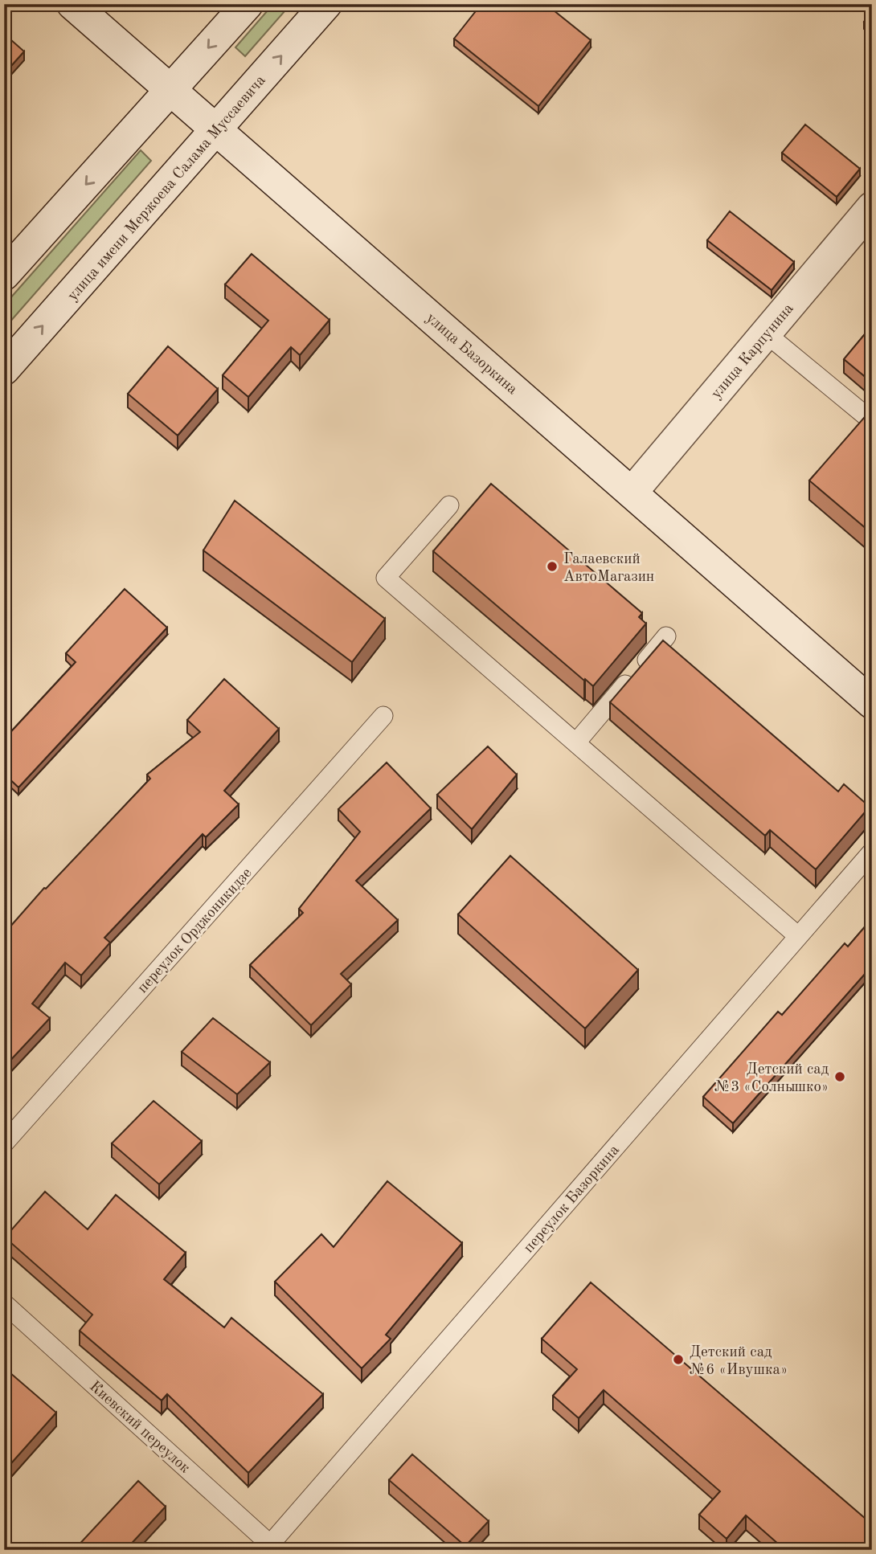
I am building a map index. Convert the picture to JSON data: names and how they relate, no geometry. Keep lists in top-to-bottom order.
{
  "streets": {
    "street": ["улица имени Мержоева Салама Муссаевича", "улица Карпунина", "улица Базоркина"],
    "lane": ["переулок Орджоникидзе", "переулок Базоркина", "Киевский переулок"]
  },
  "crossings": [
    ["улица имени Мержоева Салама Муссаевича", "улица Базоркина"],
    ["улица Карпунина", "улица Базоркина"],
    ["переулок Базоркина", "Киевский переулок"]
  ],
  "places": ["Галаевский АвтоМагазин", "Детский сад №3 «Солнышко»", "Детский сад №6 «Ивушка»"]
}
